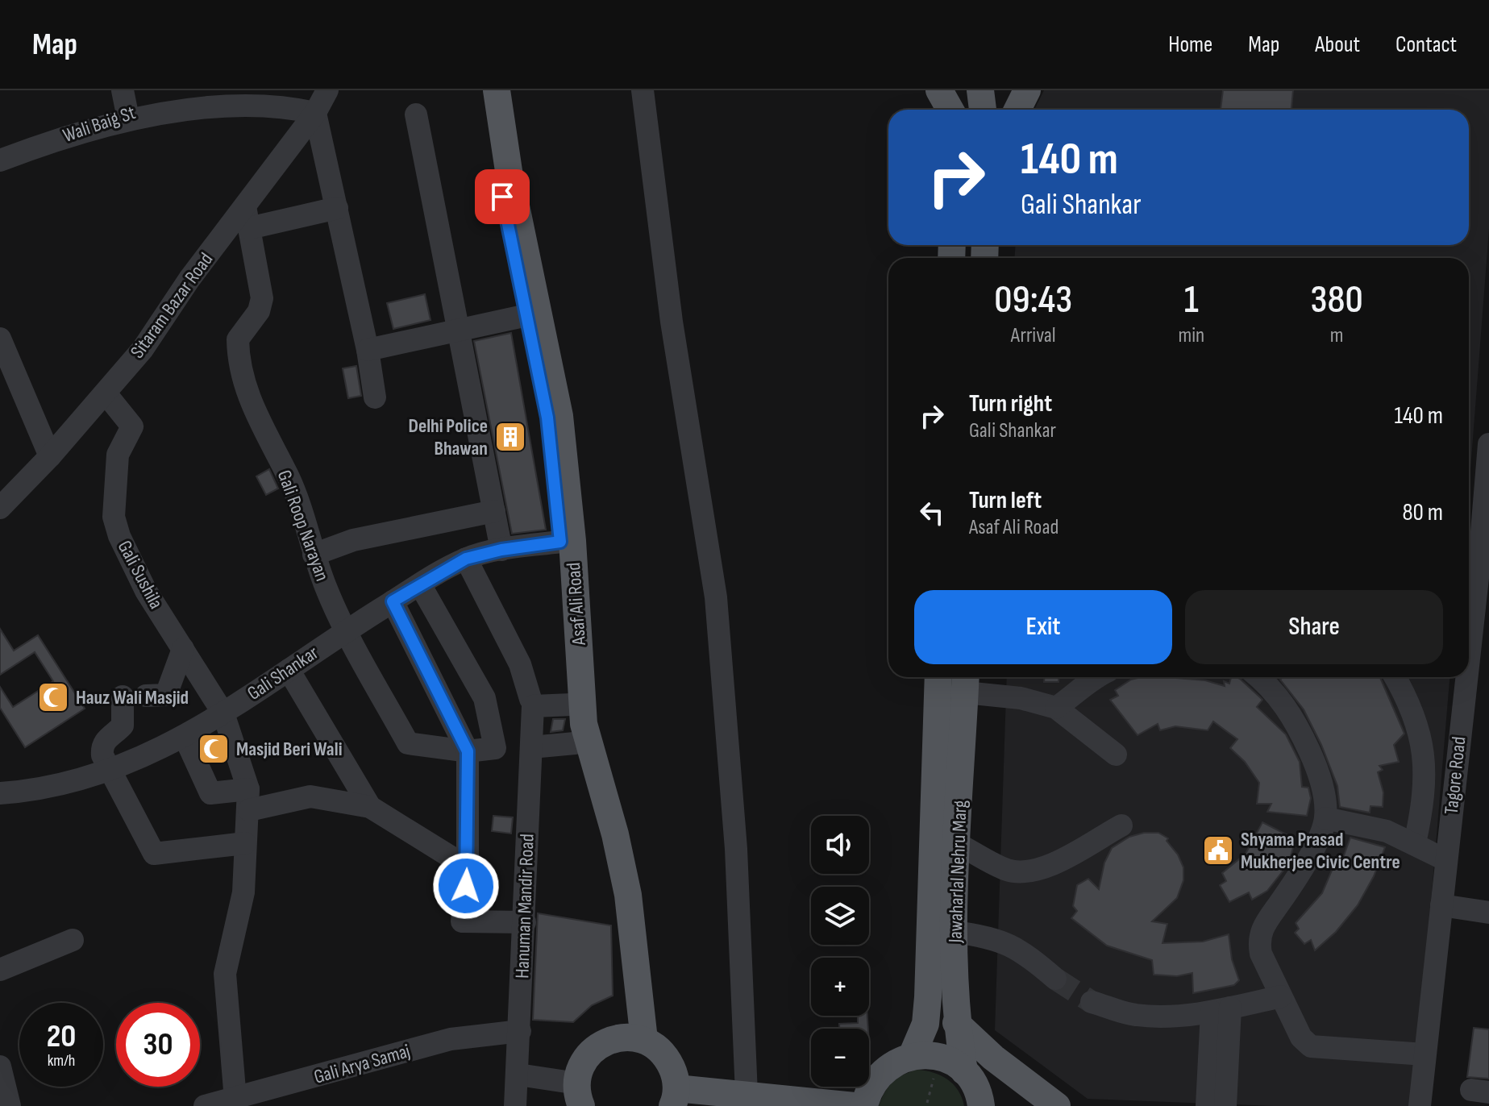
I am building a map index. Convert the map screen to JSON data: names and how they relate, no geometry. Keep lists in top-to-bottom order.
{
  "streets": {
    "main road": ["Asaf Ali Road", "Jawaharlal Nehru Marg"],
    "street": [
      "Wali Baig St",
      "Sitaram Bazar Road",
      "Gali Roop Narayan",
      "Gali Sushila",
      "Gali Shankar",
      "Tagore Road",
      "Hanuman Mandir Road",
      "Gali Arya Samaj"
    ]
  },
  "crossings": [
    ["Wali Baig St", "Sitaram Bazar Road"],
    ["Sitaram Bazar Road", "Gali Roop Narayan"],
    ["Sitaram Bazar Road", "Gali Sushila"],
    ["Gali Roop Narayan", "Gali Shankar"],
    ["Gali Sushila", "Gali Shankar"],
    ["Asaf Ali Road", "Gali Shankar"],
    ["Gali Shankar", "Hanuman Mandir Road"],
    ["Hanuman Mandir Road", "Gali Arya Samaj"]
  ],
  "places": {
    "building": ["Delhi Police Bhawan"],
    "mosque": ["Hauz Wali Masjid", "Masjid Beri Wali"],
    "public building": ["Shyama Prasad Mukherjee Civic Centre"]
  },
  "page": {
    "header": "Map",
    "nav": [
      "Home",
      "Map",
      "About",
      "Contact"
    ],
    "turn": ["140 m", "Gali Shankar"],
    "eta": [
      "09:43",
      "Arrival",
      "1",
      "min",
      "380",
      "m"
    ],
    "list": [
      {
        "name": "Turn right",
        "note": "Gali Shankar",
        "value": "140 m"
      },
      {
        "name": "Turn left",
        "note": "Asaf Ali Road",
        "value": "80 m"
      }
    ],
    "buttons": ["Exit", "Share"],
    "map_buttons": ["+", "−"],
    "speed": "20 km/h",
    "limit": "30"
  }
}
